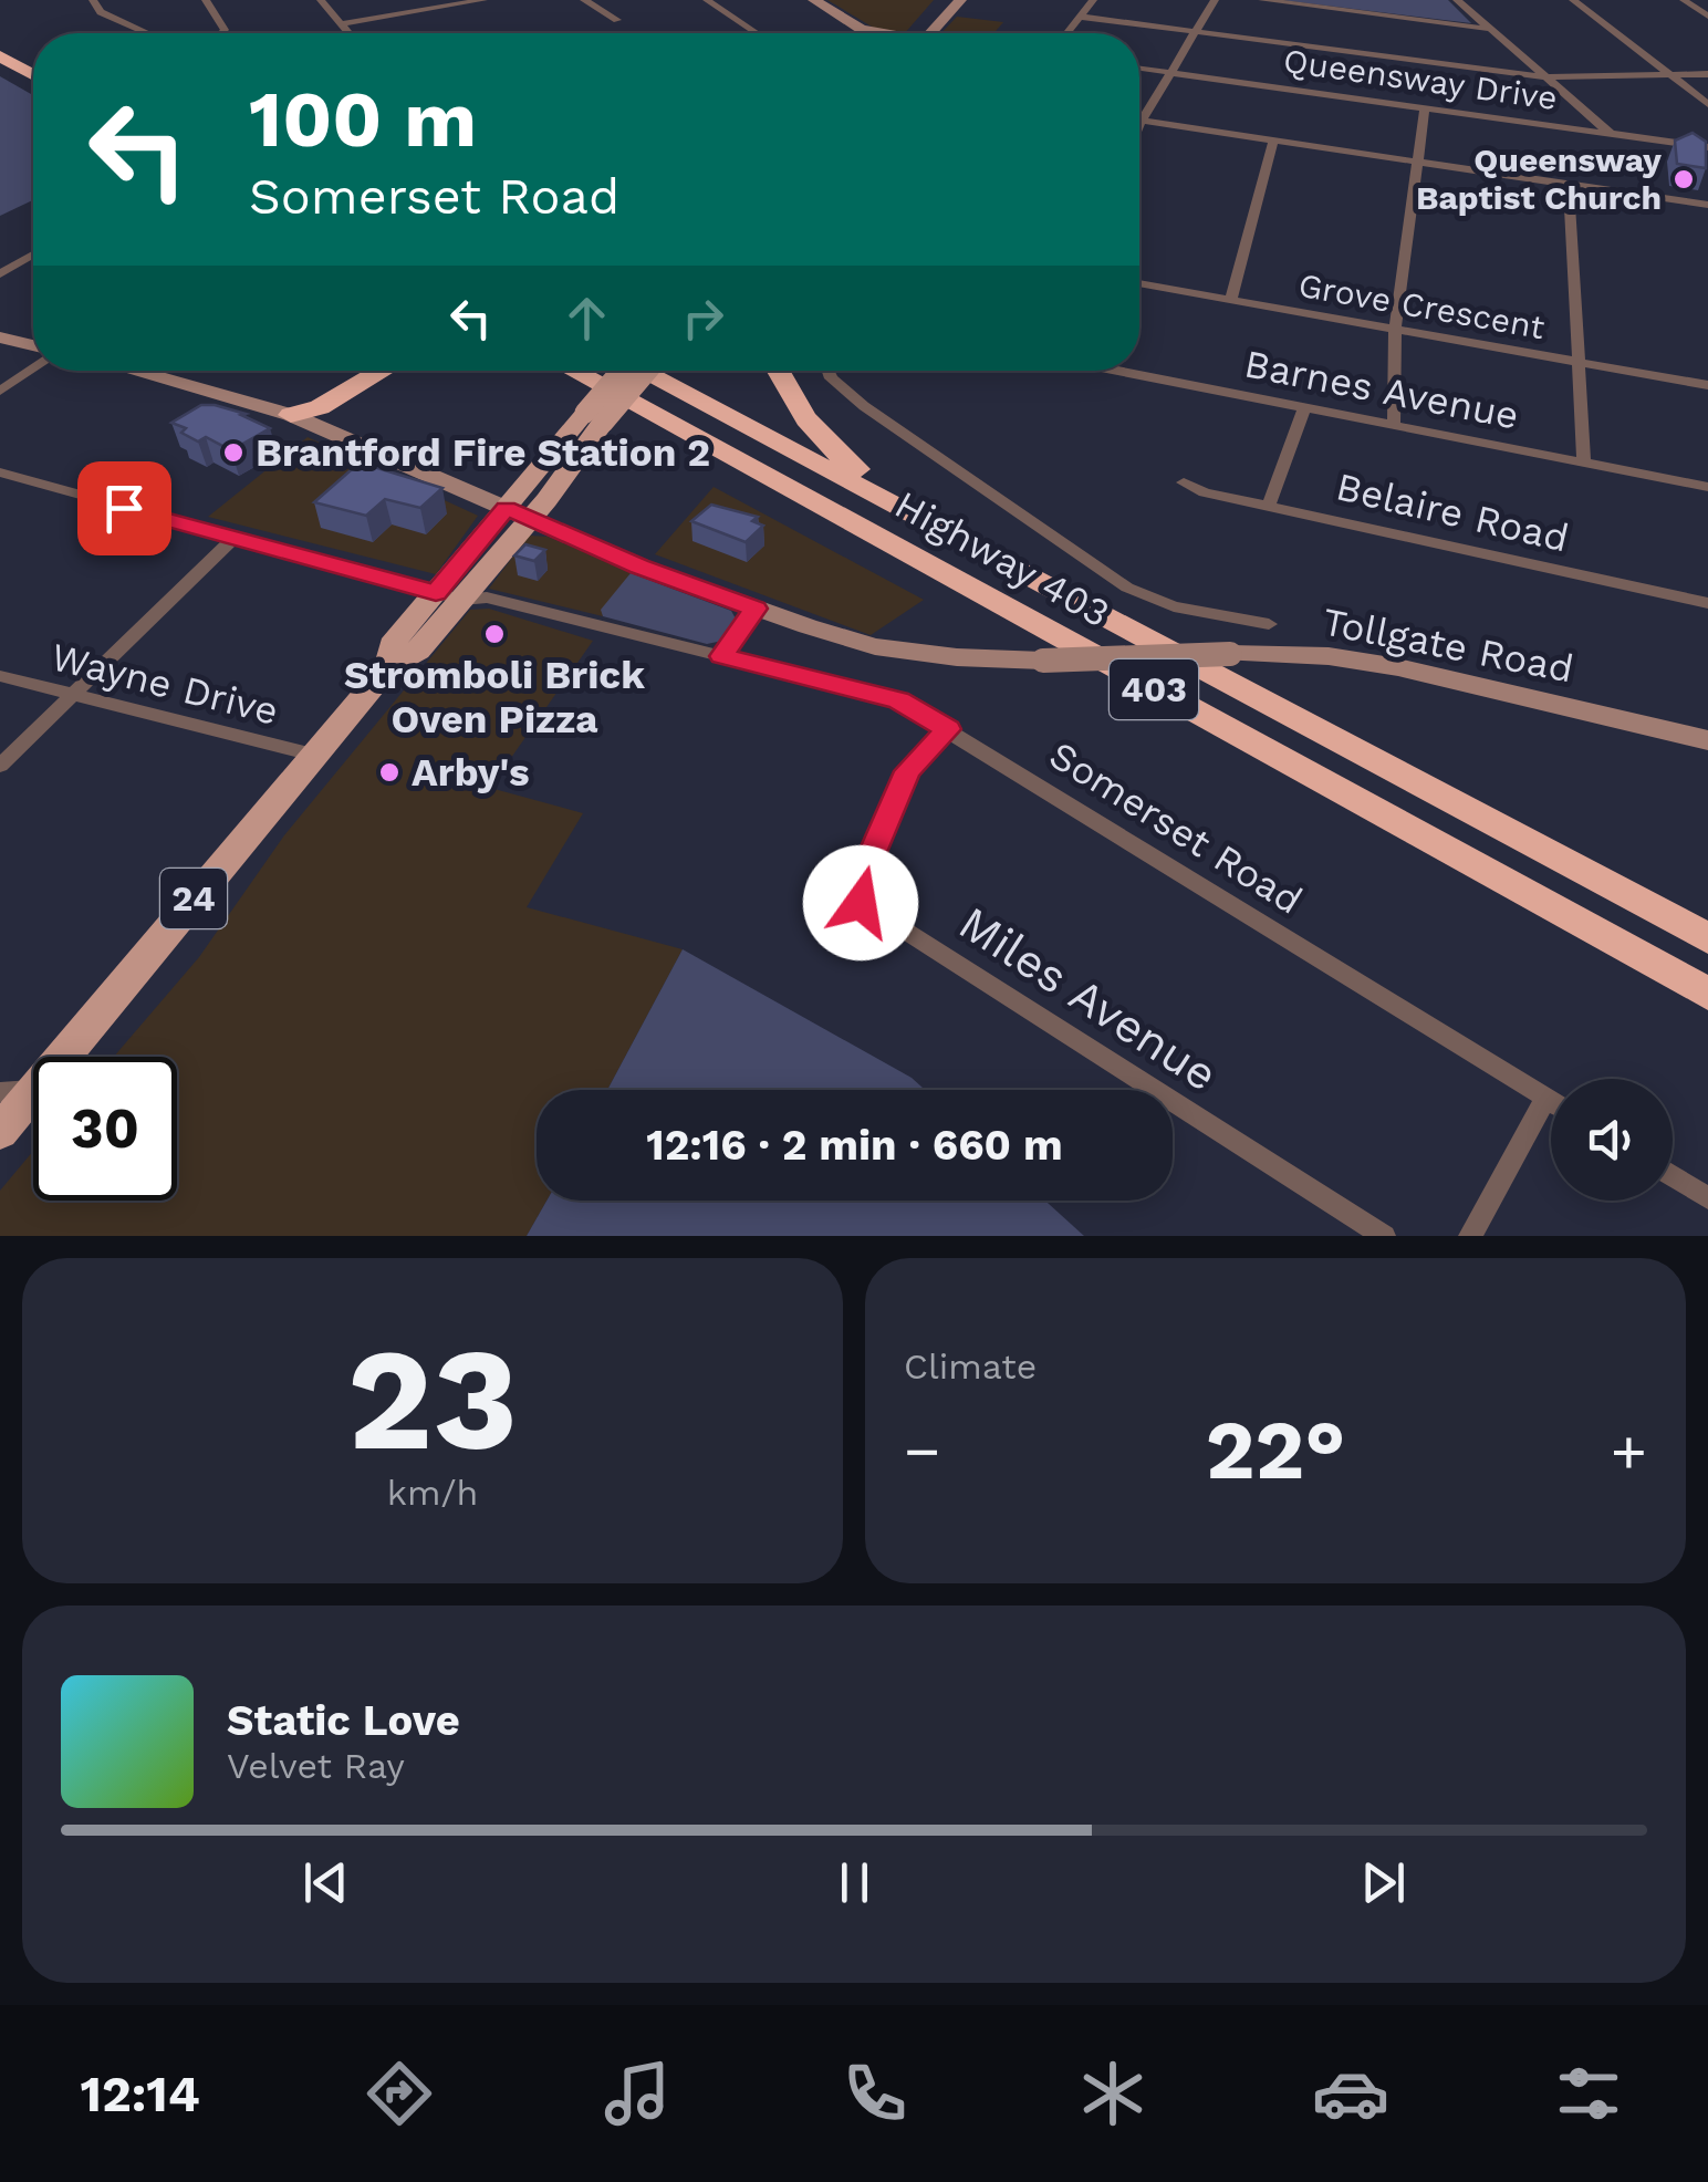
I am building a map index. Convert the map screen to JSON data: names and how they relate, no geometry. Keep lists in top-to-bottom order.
{
  "streets": {
    "highway": ["Highway 403", "403"],
    "main road": ["Tollgate Road", "24"],
    "street": [
      "Queensway Drive",
      "Grove Crescent",
      "Barnes Avenue",
      "Belaire Road",
      "Wayne Drive",
      "Somerset Road",
      "Miles Avenue"
    ]
  },
  "crossings": [
    ["Highway 403", "24"],
    ["Tollgate Road", "24"],
    ["Wayne Drive", "24"],
    ["Somerset Road", "24"],
    ["Somerset Road", "Miles Avenue"]
  ],
  "places": [
    "Queensway Baptist Church",
    "Brantford Fire Station 2",
    "Stromboli Brick Oven Pizza",
    "Arby's"
  ],
  "page": {
    "turn": ["100 m", "Somerset Road"],
    "limit": "30",
    "trip": "12:16 · 2 min · 660 m",
    "tile": [
      ["23", "km/h"],
      "Climate"
    ],
    "heat": ["−", "22°", "+"],
    "song": ["Static Love", "Velvet Ray"],
    "tabs": "12:14"
  }
}
